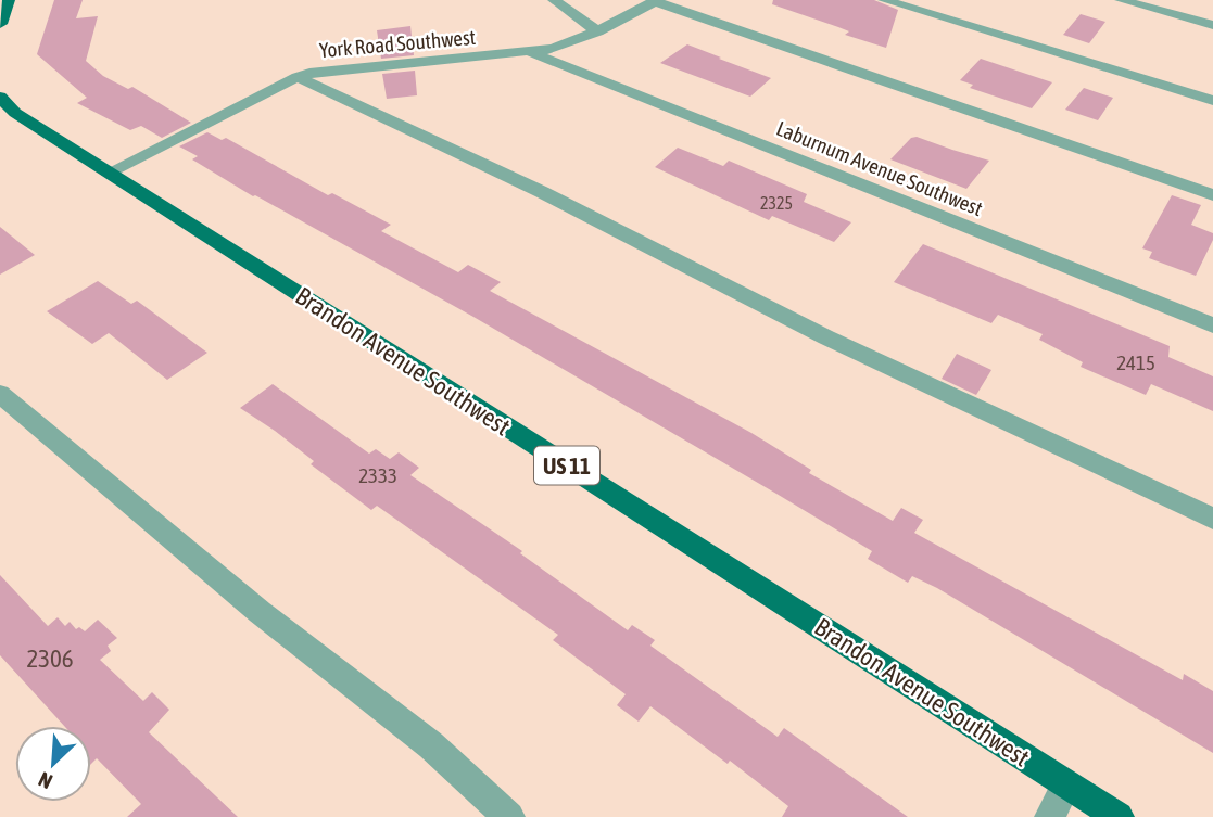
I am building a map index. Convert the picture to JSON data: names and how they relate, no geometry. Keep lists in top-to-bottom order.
{
  "streets": {
    "main road": ["Brandon Avenue Southwest", "US 11"],
    "street": ["York Road Southwest", "Laburnum Avenue Southwest"]
  },
  "crossings": [
    ["York Road Southwest", "Laburnum Avenue Southwest"],
    ["York Road Southwest", "Brandon Avenue Southwest"]
  ],
  "house_numbers": [
    "2325",
    "2415",
    "2333",
    "2306"
  ],
  "north": "bottom left"
}
